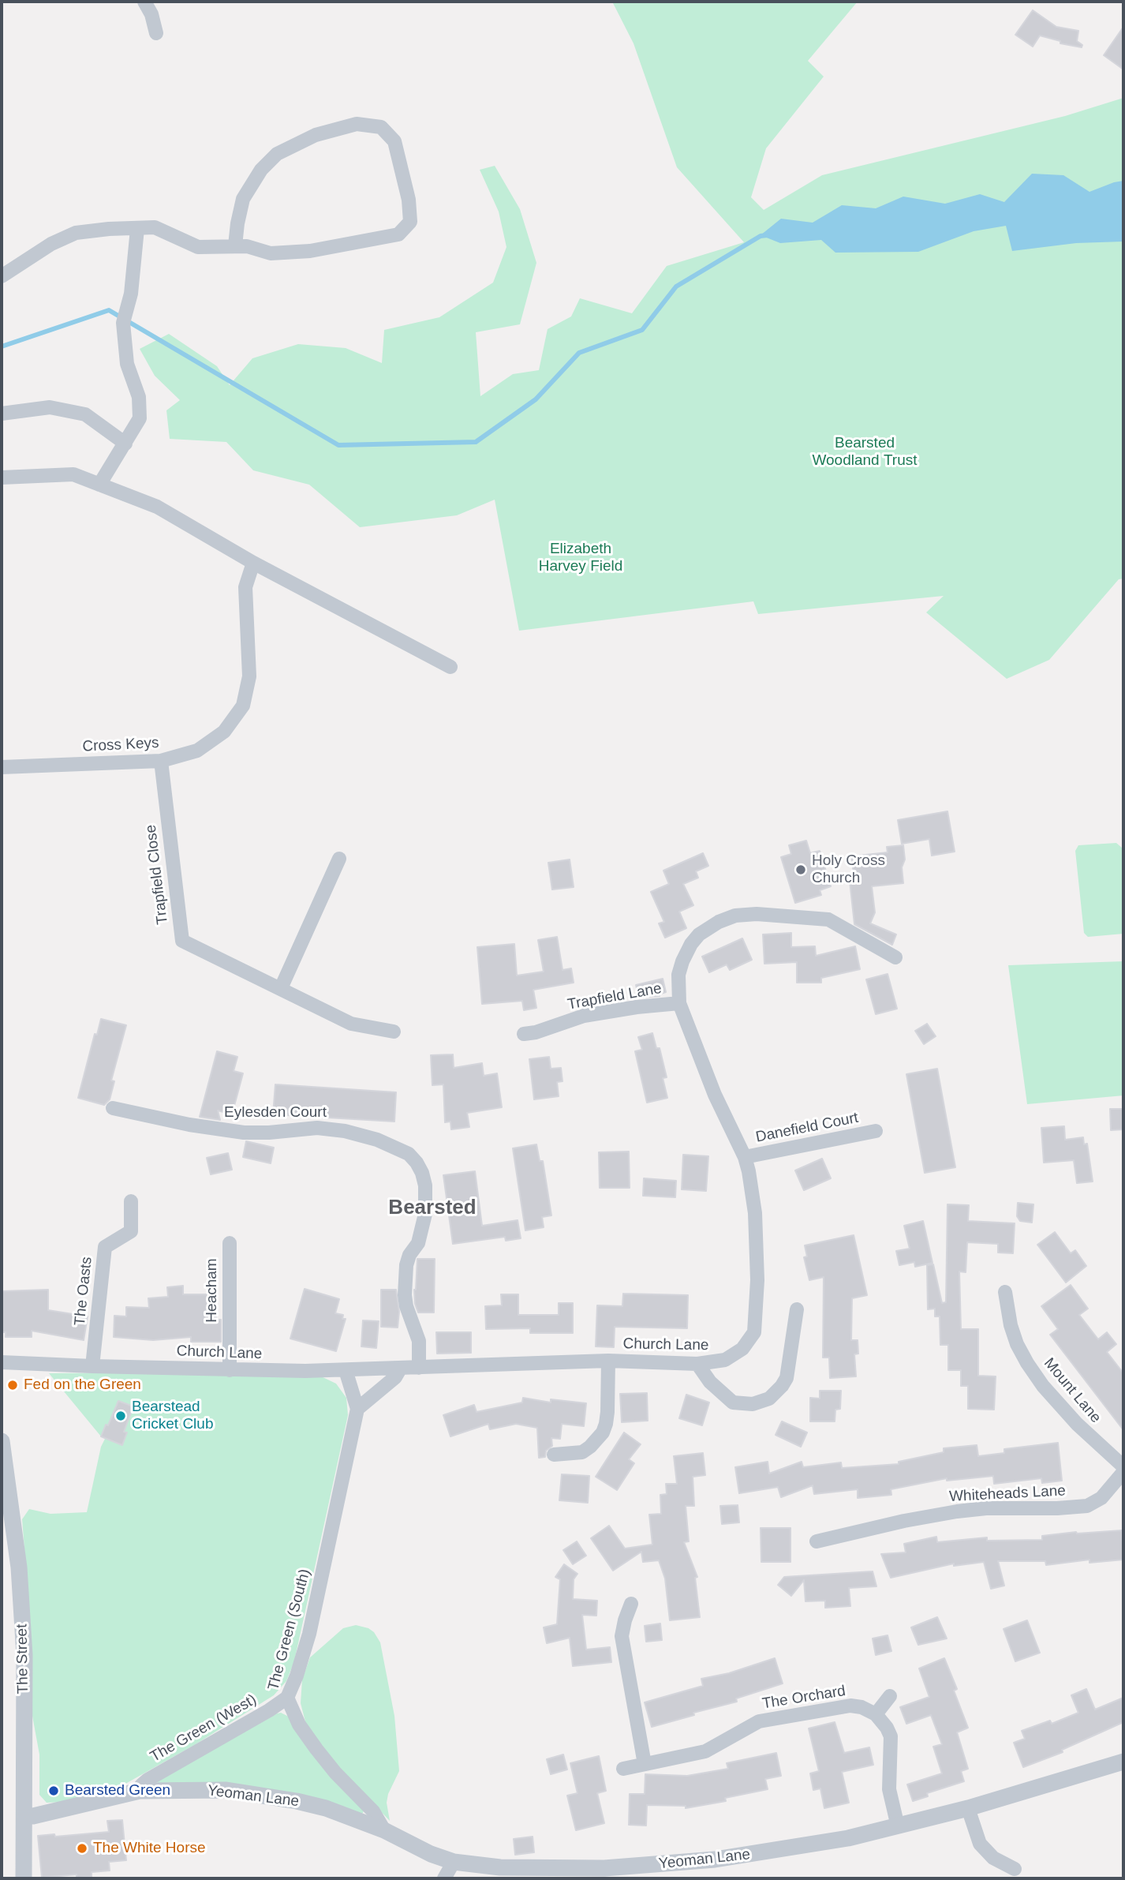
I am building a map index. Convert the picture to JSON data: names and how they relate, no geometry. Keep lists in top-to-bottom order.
{
  "streets": {
    "street": [
      "Cross Keys",
      "Trapfield Close",
      "Trapfield Lane",
      "Eylesden Court",
      "Danefield Court",
      "Heacham",
      "The Oasts",
      "Church Lane",
      "Mount Lane",
      "Whiteheads Lane",
      "The Green (South)",
      "The Street",
      "The Orchard",
      "The Green (West)",
      "Yeoman Lane"
    ]
  },
  "crossings": [
    ["Cross Keys", "Trapfield Close"],
    ["Trapfield Lane", "Church Lane"],
    ["Eylesden Court", "Church Lane"],
    ["Danefield Court", "Church Lane"],
    ["Heacham", "Church Lane"],
    ["The Oasts", "Church Lane"],
    ["Church Lane", "The Green (South)"],
    ["The Green (South)", "The Green (West)"],
    ["The Green (South)", "Yeoman Lane"],
    ["The Street", "Yeoman Lane"],
    ["The Green (West)", "Yeoman Lane"]
  ],
  "districts": ["Bearsted"],
  "parks": ["Bearsted Woodland Trust", "Elizabeth Harvey Field"],
  "places": [
    "Holy Cross Church",
    "Fed on the Green",
    "Bearstead Cricket Club",
    "Bearsted Green",
    "The White Horse"
  ]
}
